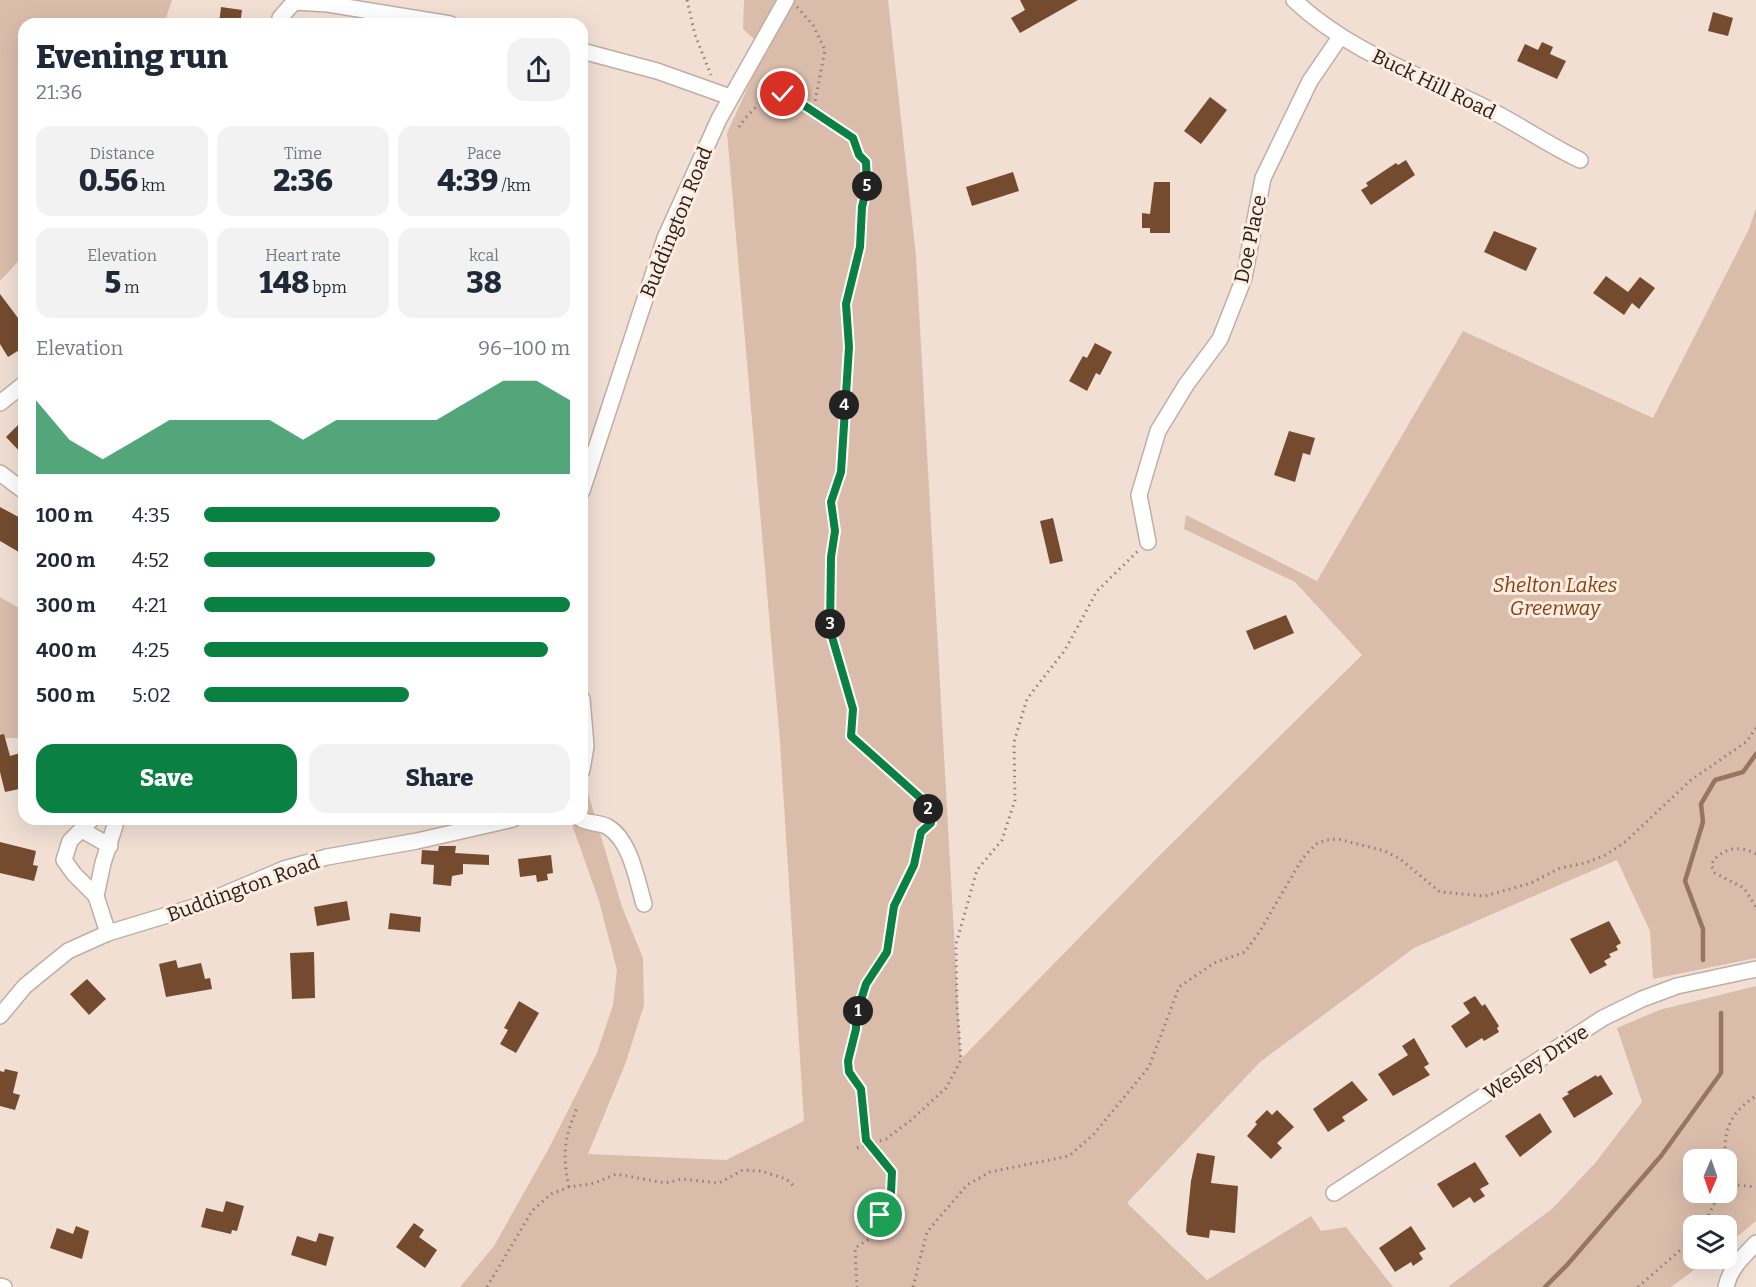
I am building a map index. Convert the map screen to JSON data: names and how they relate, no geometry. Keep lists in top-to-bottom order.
{
  "streets": {
    "street": [
      "Buck Hill Road",
      "Buddington Road",
      "Doe Place",
      "Wesley Drive"
    ]
  },
  "crossings": [
    ["Buck Hill Road", "Doe Place"]
  ],
  "parks": ["Shelton Lakes Greenway"],
  "north": "bottom",
  "page": {
    "heading": ["Evening run", "21:36"],
    "stats": [
      ["Distance", "0.56 km"],
      ["Time", "2:36"],
      ["Pace", "4:39 /km"],
      ["Elevation", "5 m"],
      ["Heart rate", "148 bpm"],
      ["kcal", "38"]
    ],
    "pins": [
      "5",
      "4",
      "3",
      "2",
      "1"
    ],
    "chart": ["Elevation", "96–100 m"],
    "list": [
      {
        "name": "100 m",
        "note": "4:35"
      },
      {
        "name": "200 m",
        "note": "4:52"
      },
      {
        "name": "300 m",
        "note": "4:21"
      },
      {
        "name": "400 m",
        "note": "4:25"
      },
      {
        "name": "500 m",
        "note": "5:02"
      }
    ],
    "buttons": ["Save", "Share"]
  }
}
